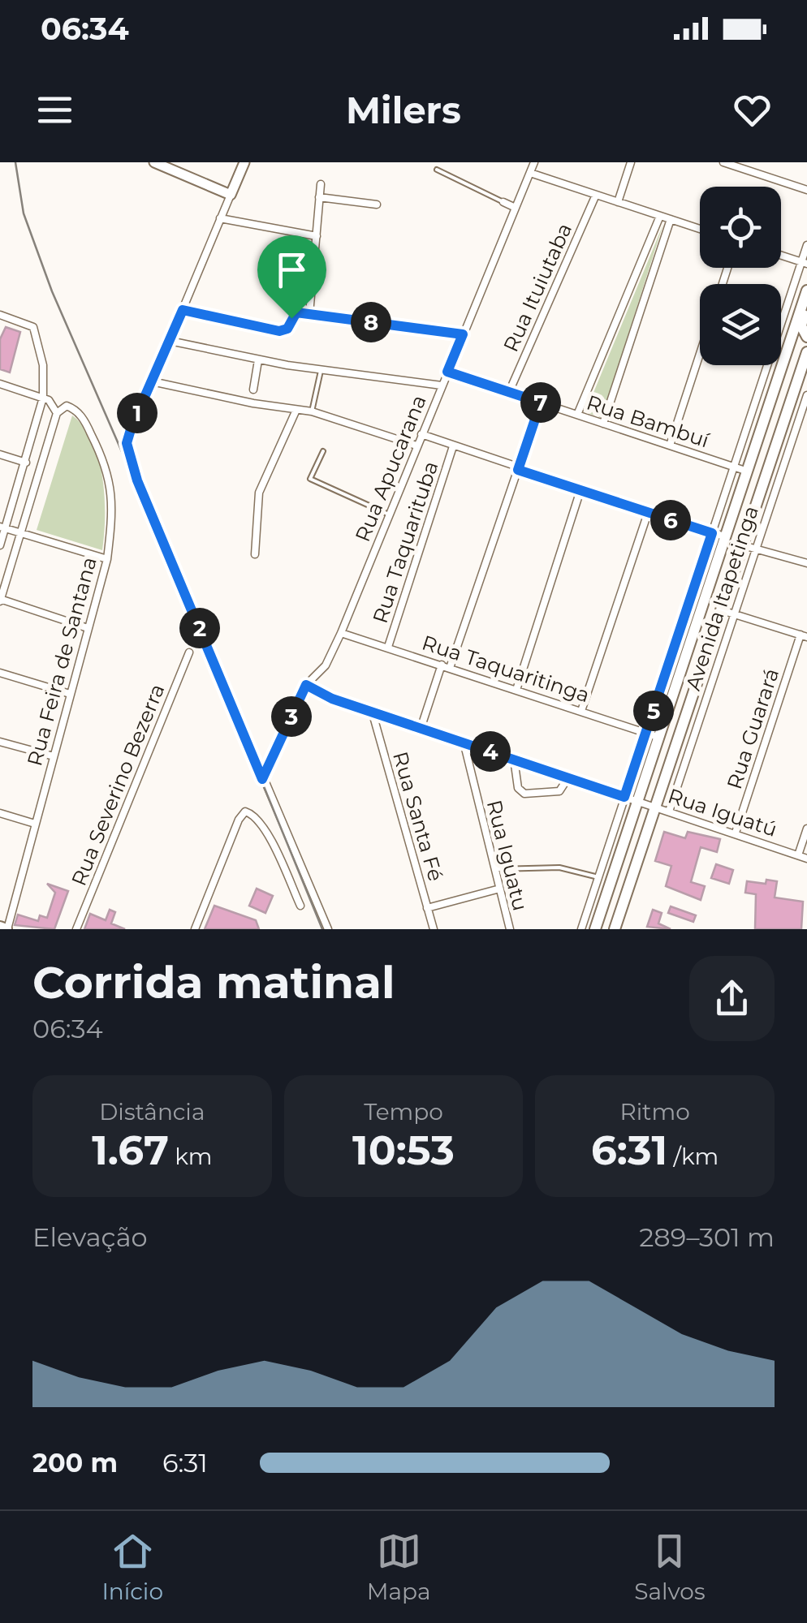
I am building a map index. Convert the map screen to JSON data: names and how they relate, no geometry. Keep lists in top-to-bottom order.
{
  "streets": {
    "main road": ["Avenida Itapetinga"],
    "street": [
      "Rua Ituiutaba",
      "Rua Bambuí",
      "Rua Apucarana",
      "Rua Taquarituba",
      "Rua Feira de Santana",
      "Rua Taquaritinga",
      "Rua Guarará",
      "Rua Severino Bezerra",
      "Rua Iguatú",
      "Rua Santa Fé",
      "Rua Iguatu"
    ]
  },
  "crossings": [
    ["Rua Ituiutaba", "Rua Bambuí"],
    ["Rua Bambuí", "Rua Apucarana"],
    ["Rua Bambuí", "Avenida Itapetinga"],
    ["Rua Apucarana", "Rua Taquaritinga"],
    ["Rua Apucarana", "Rua Iguatú"],
    ["Rua Taquarituba", "Rua Taquaritinga"],
    ["Avenida Itapetinga", "Rua Taquaritinga"],
    ["Avenida Itapetinga", "Rua Iguatú"],
    ["Rua Guarará", "Rua Iguatú"],
    ["Rua Iguatú", "Rua Santa Fé"],
    ["Rua Iguatú", "Rua Iguatu"]
  ],
  "page": {
    "status": "06:34",
    "header": "Milers",
    "pins": [
      "8",
      "7",
      "1",
      "6",
      "2",
      "5",
      "3",
      "4"
    ],
    "heading": ["Corrida matinal", "06:34"],
    "stats": [
      ["Distância", "1.67 km"],
      ["Tempo", "10:53"],
      ["Ritmo", "6:31 /km"]
    ],
    "chart": ["Elevação", "289–301 m"],
    "list": [
      {
        "name": "200 m",
        "note": "6:31"
      }
    ],
    "tabs": ["Início", "Mapa", "Salvos"]
  }
}
